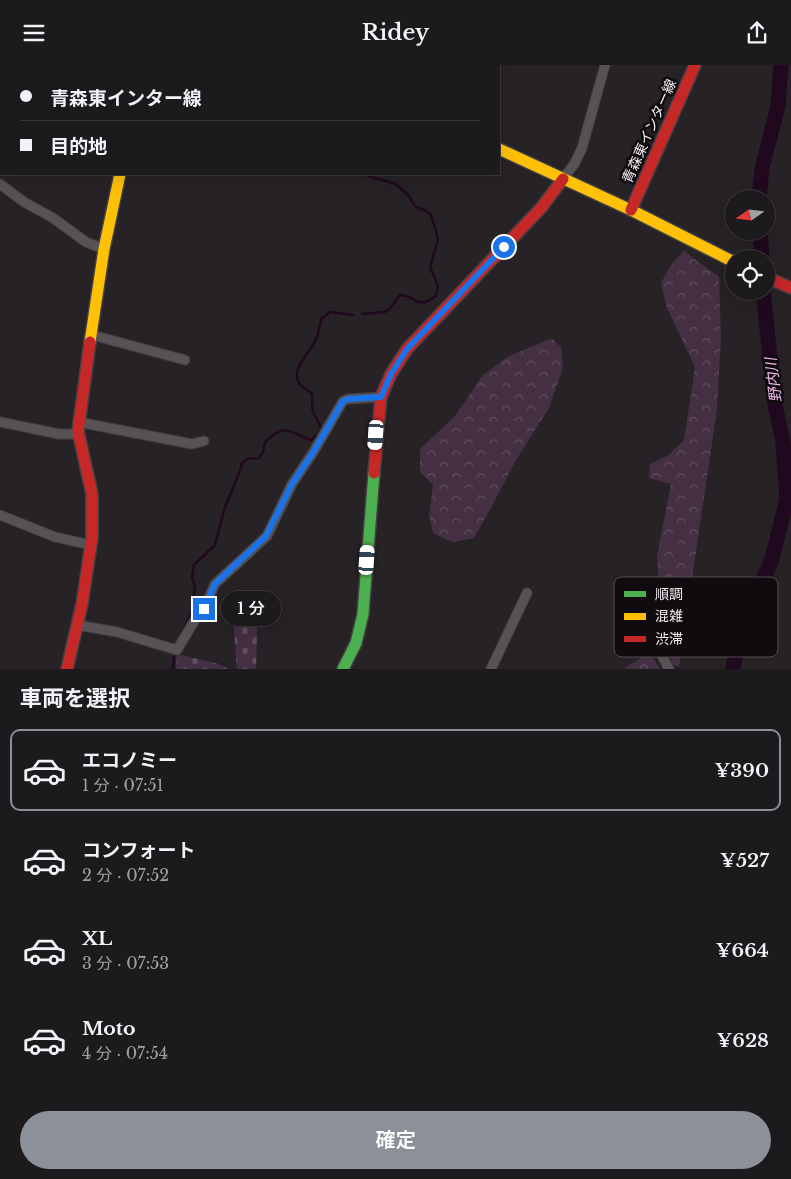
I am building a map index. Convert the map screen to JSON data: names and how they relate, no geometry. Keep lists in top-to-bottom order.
{
  "streets": {
    "main road": ["青森東インター線"]
  },
  "water": ["野内川"],
  "legend": ["順調", "混雑", "渋滞"],
  "north": "left",
  "page": {
    "header": "Ridey",
    "banner": ["青森東インター線", "目的地"],
    "bubble": "1 分",
    "heading": "車両を選択",
    "list": [
      {
        "name": "エコノミー",
        "note": "1 分 · 07:51",
        "value": "¥390"
      },
      {
        "name": "コンフォート",
        "note": "2 分 · 07:52",
        "value": "¥527"
      },
      {
        "name": "XL",
        "note": "3 分 · 07:53",
        "value": "¥664"
      },
      {
        "name": "Moto",
        "note": "4 分 · 07:54",
        "value": "¥628"
      }
    ],
    "buttons": "確定"
  }
}
